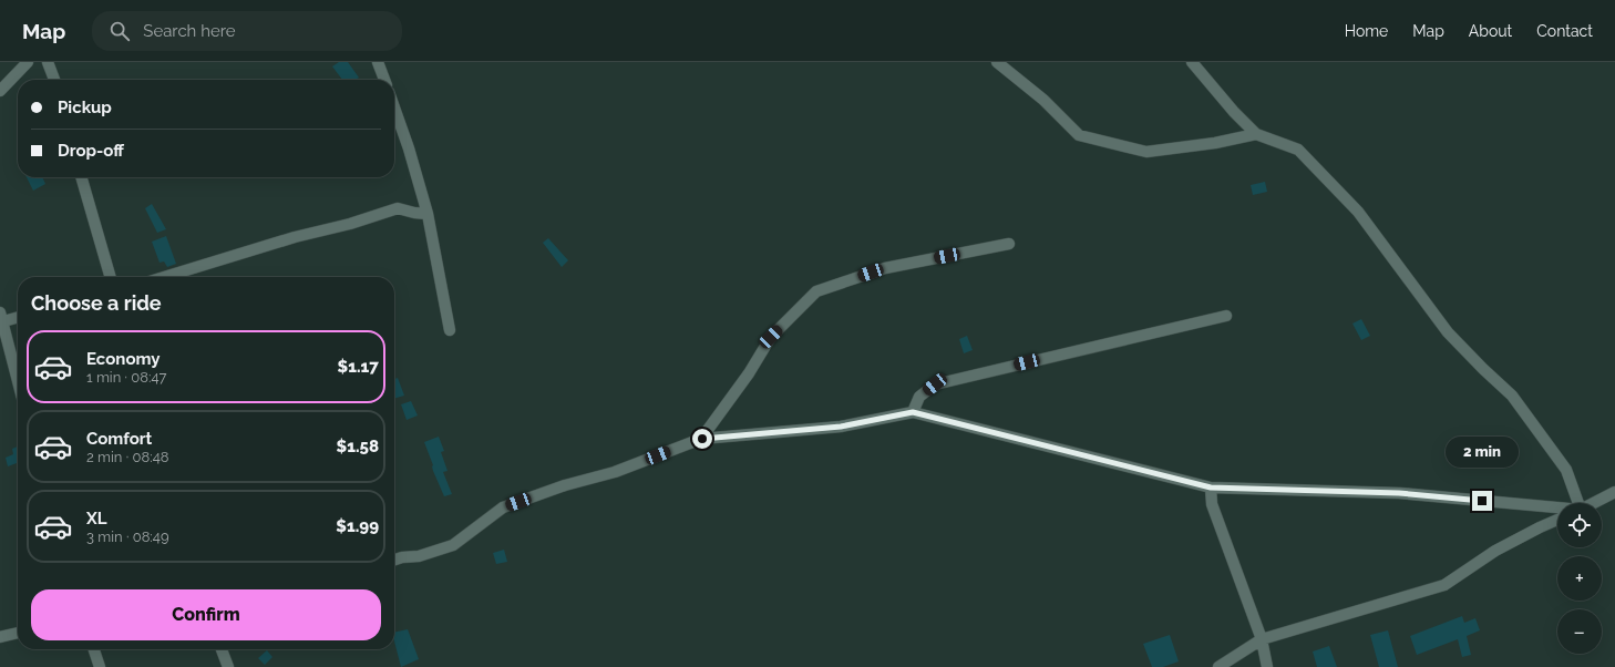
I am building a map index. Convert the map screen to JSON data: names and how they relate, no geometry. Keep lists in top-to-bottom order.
{
  "page": {
    "header": "Map",
    "search": "Search here",
    "nav": [
      "Home",
      "Map",
      "About",
      "Contact"
    ],
    "banner": ["Pickup", "Drop-off"],
    "heading": "Choose a ride",
    "list": [
      {
        "name": "Economy",
        "note": "1 min · 08:47",
        "value": "$1.17"
      },
      {
        "name": "Comfort",
        "note": "2 min · 08:48",
        "value": "$1.58"
      },
      {
        "name": "XL",
        "note": "3 min · 08:49",
        "value": "$1.99"
      }
    ],
    "bubble": "2 min",
    "map_buttons": ["+", "−"],
    "buttons": "Confirm"
  }
}
